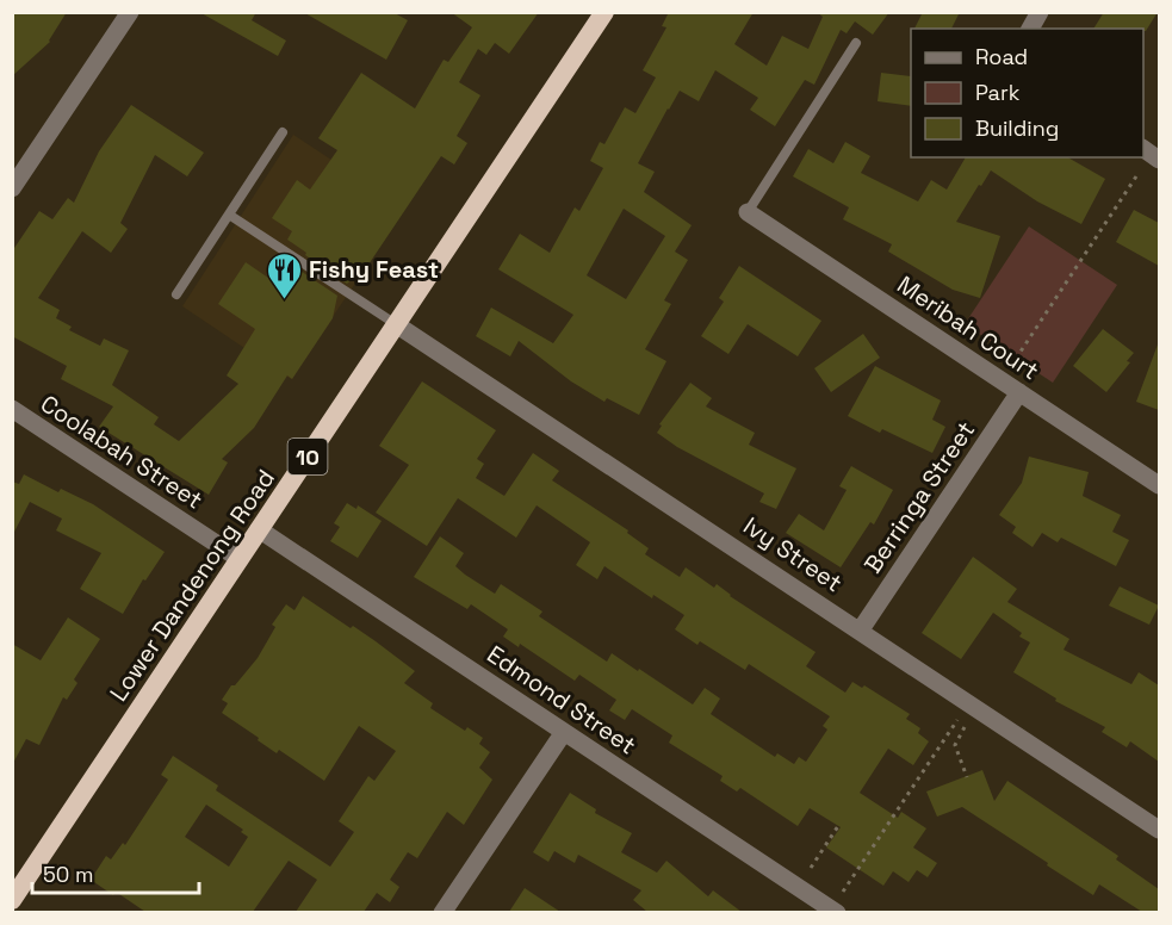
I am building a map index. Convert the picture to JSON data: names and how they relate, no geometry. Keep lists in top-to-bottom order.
{
  "streets": {
    "highway": ["10", "Lower Dandenong Road"],
    "street": [
      "Meribah Court",
      "Coolabah Street",
      "Berringa Street",
      "Ivy Street",
      "Edmond Street"
    ]
  },
  "crossings": [
    ["Meribah Court", "Berringa Street"],
    ["Coolabah Street", "Lower Dandenong Road"],
    ["Berringa Street", "Ivy Street"],
    ["Ivy Street", "Lower Dandenong Road"],
    ["Lower Dandenong Road", "Edmond Street"]
  ],
  "places": {
    "restaurant": ["Fishy Feast"]
  },
  "legend": ["Road", "Park", "Building"],
  "scale_bar": "50 m"
}
